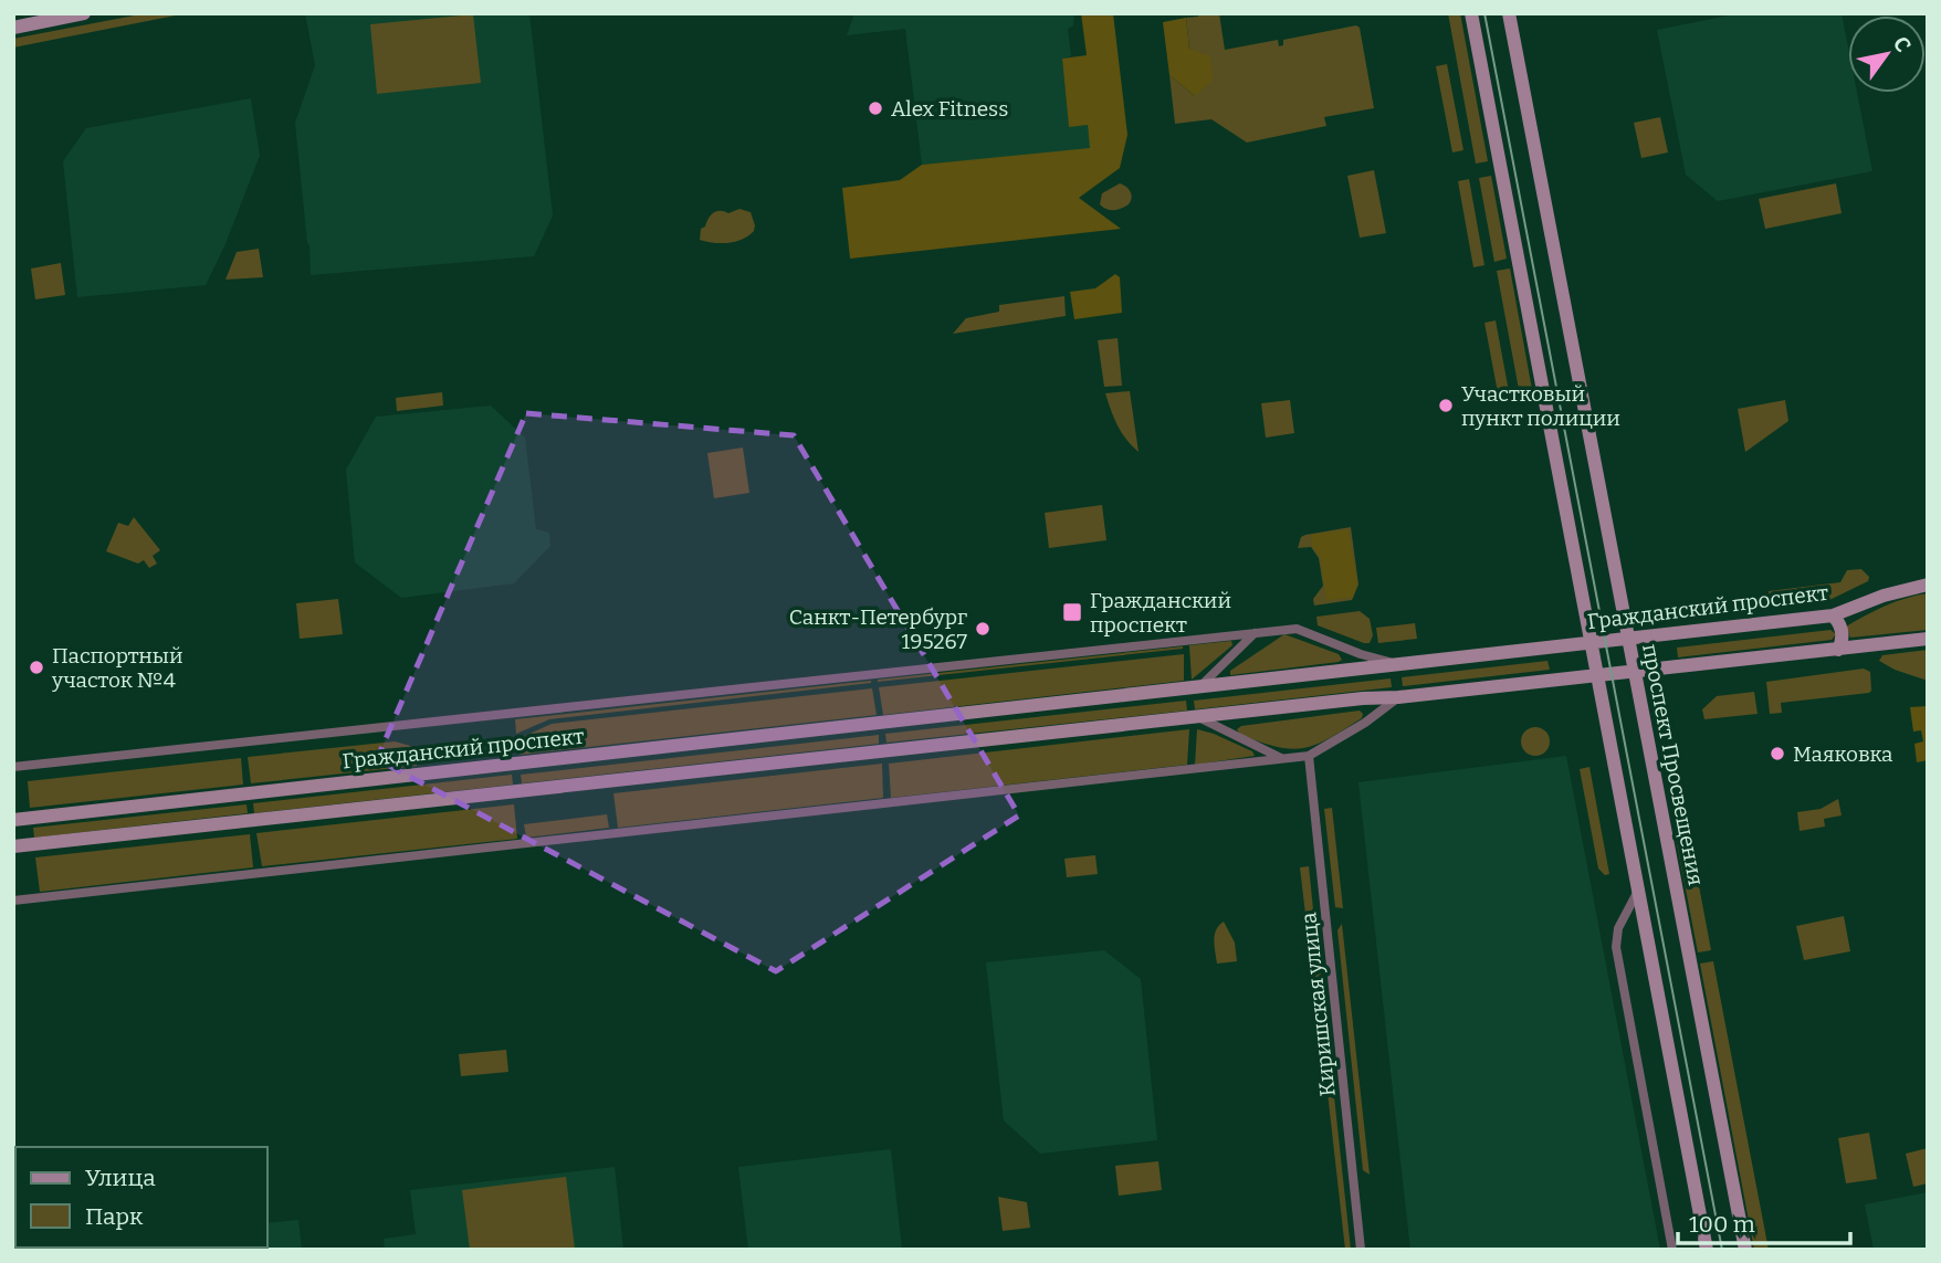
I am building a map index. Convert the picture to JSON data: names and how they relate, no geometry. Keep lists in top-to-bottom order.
{
  "streets": {
    "main road": ["Гражданский проспект", "проспект Просвещения"],
    "street": ["Киришская улица"]
  },
  "crossings": [
    ["Гражданский проспект", "проспект Просвещения"]
  ],
  "places": {
    "other": [
      "Alex Fitness",
      "Участковый пункт полиции",
      "Санкт-Петербург 195267",
      "Паспортный участок №4",
      "Маяковка"
    ],
    "transit": ["Гражданский проспект"]
  },
  "legend": ["Улица", "Парк"],
  "scale_bar": "100 m",
  "north": "top right"
}
